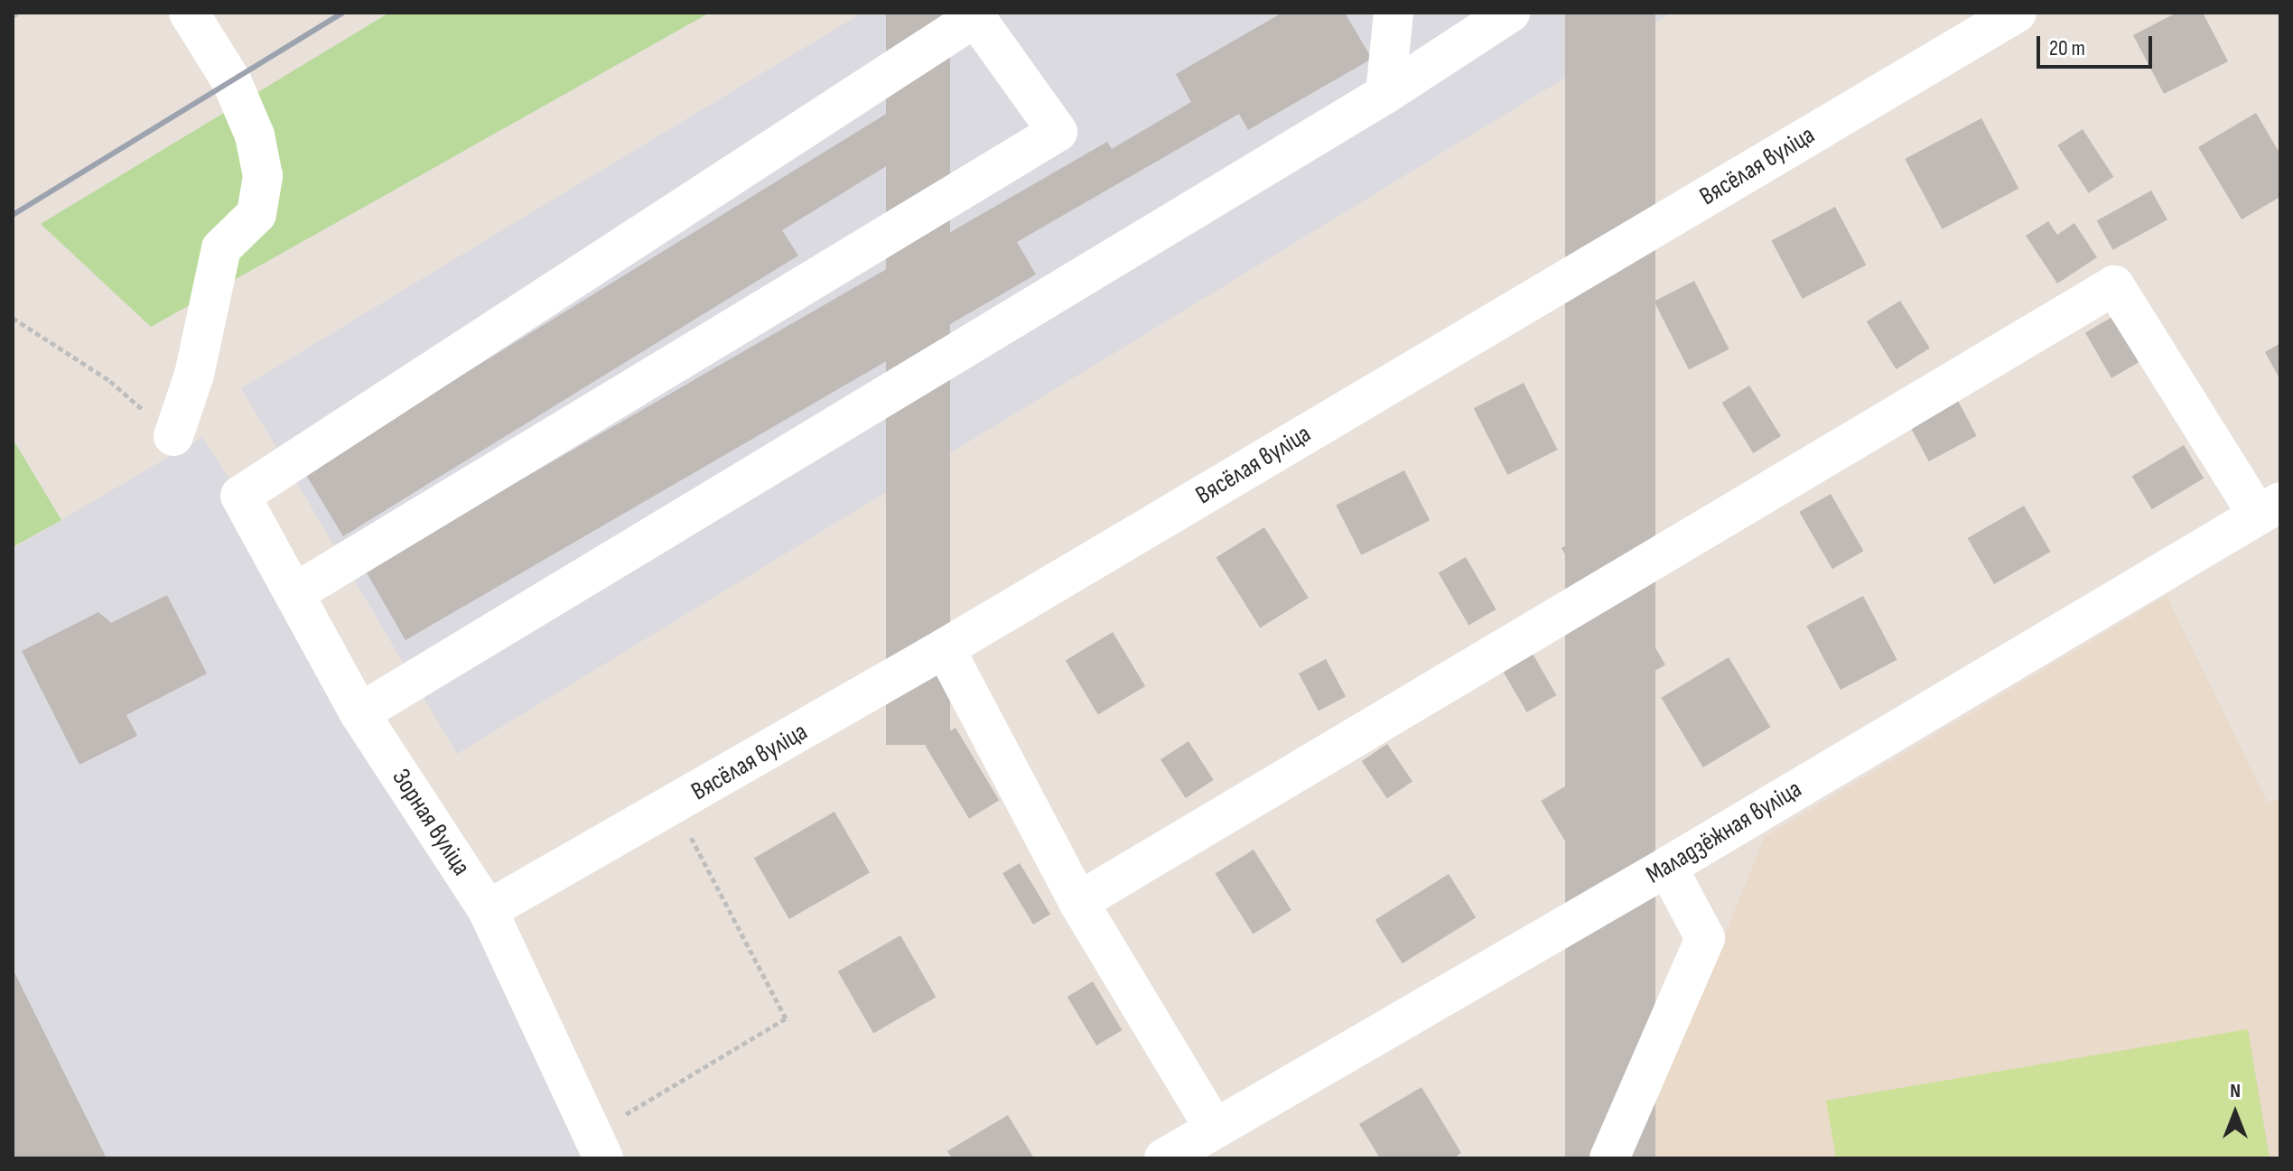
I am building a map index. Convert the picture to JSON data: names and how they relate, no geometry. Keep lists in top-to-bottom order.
{
  "streets": {
    "street": ["Вясёлая вуліца", "Зорная вуліца", "Маладзёжная вуліца"]
  },
  "crossings": [
    ["Вясёлая вуліца", "Зорная вуліца"]
  ],
  "scale_bar": "20 m",
  "north": "top"
}
